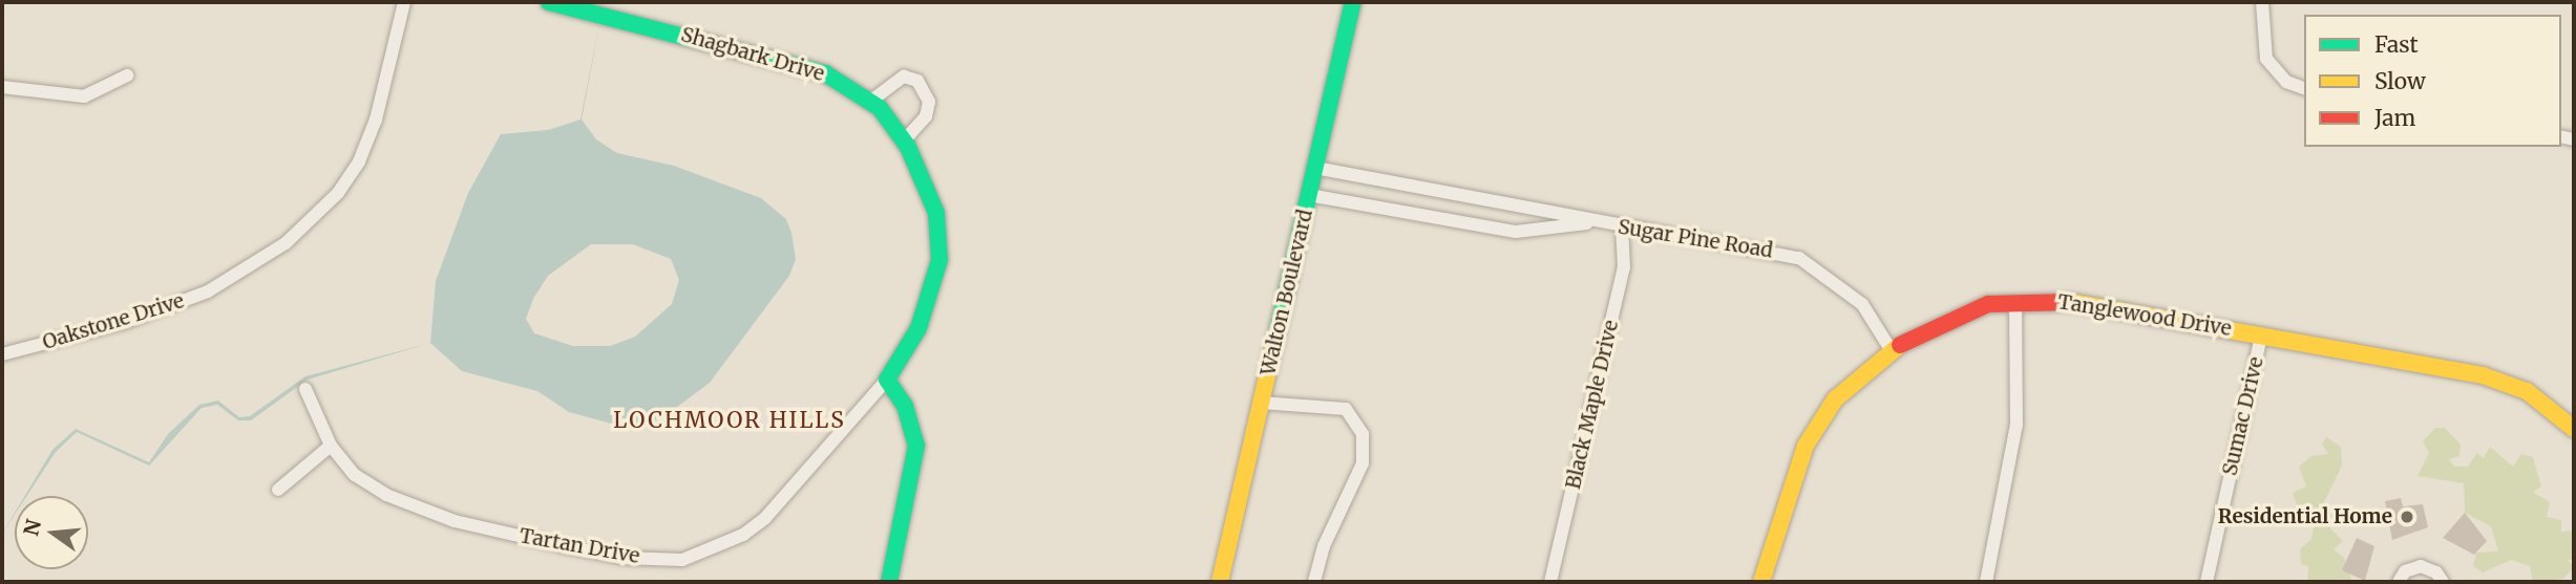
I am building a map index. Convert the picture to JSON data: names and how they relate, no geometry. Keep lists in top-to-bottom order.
{
  "streets": {
    "street": [
      "Shagbark Drive",
      "Sugar Pine Road",
      "Walton Boulevard",
      "Tanglewood Drive",
      "Oakstone Drive",
      "Black Maple Drive",
      "Sumac Drive",
      "Tartan Drive"
    ]
  },
  "crossings": [
    ["Shagbark Drive", "Tartan Drive"],
    ["Sugar Pine Road", "Walton Boulevard"],
    ["Sugar Pine Road", "Tanglewood Drive"],
    ["Sugar Pine Road", "Black Maple Drive"],
    ["Tanglewood Drive", "Sumac Drive"]
  ],
  "districts": ["LOCHMOOR HILLS"],
  "places": ["Residential Home"],
  "legend": ["Fast", "Slow", "Jam"],
  "north": "left"
}
